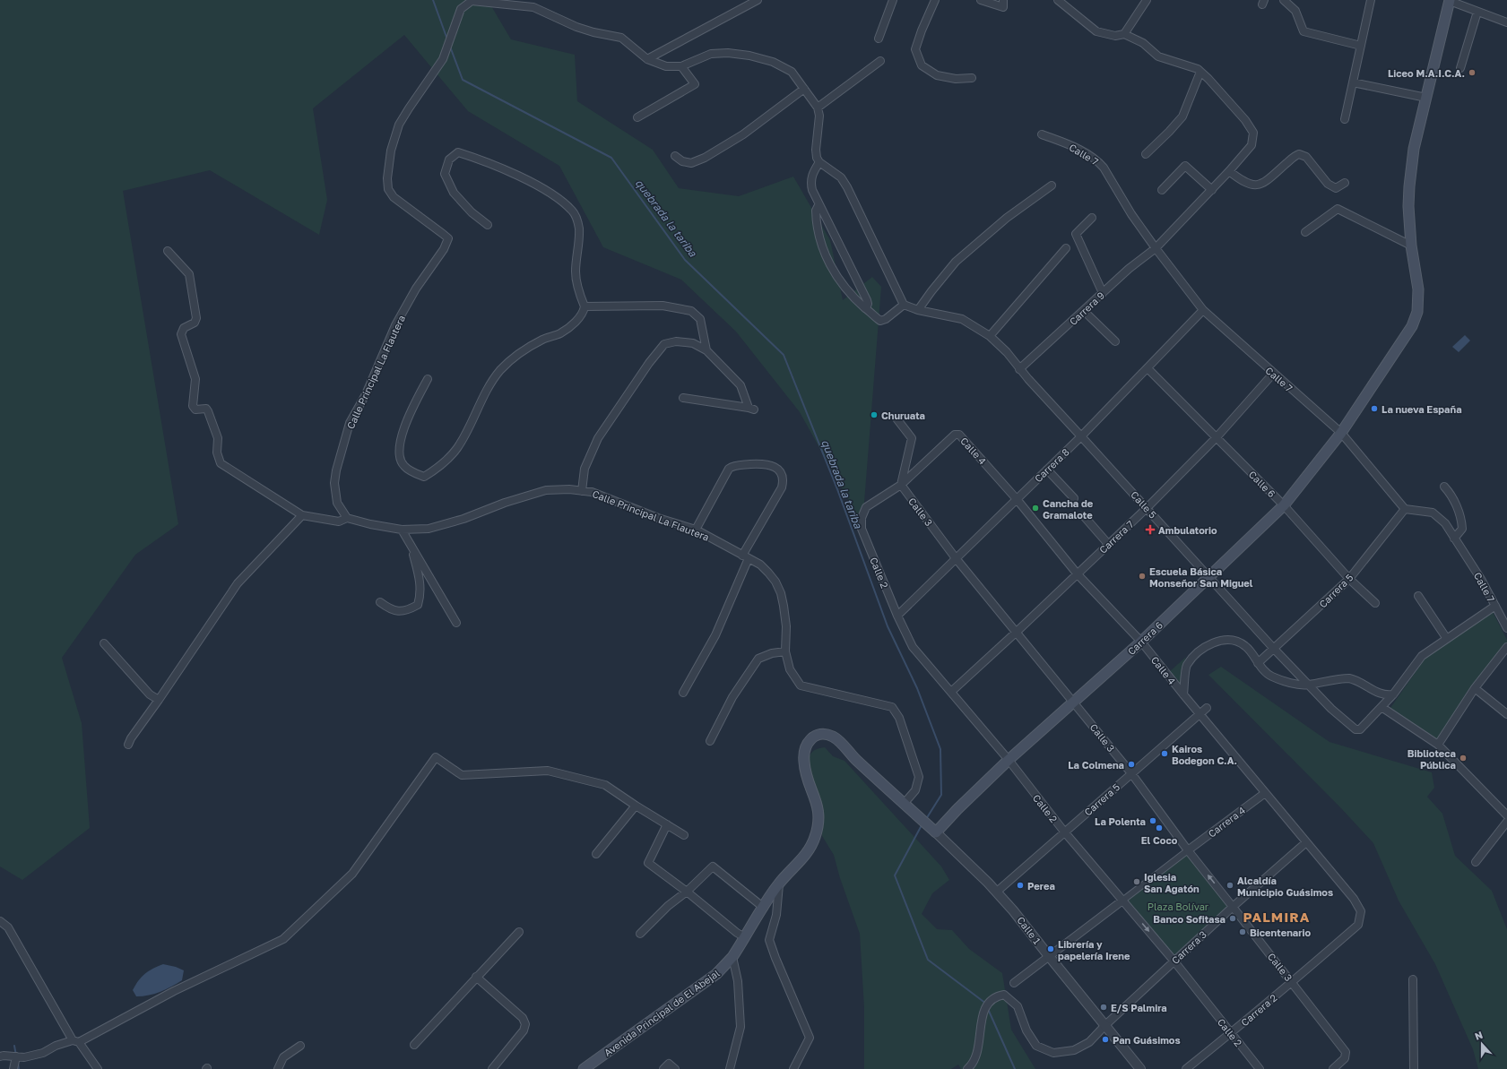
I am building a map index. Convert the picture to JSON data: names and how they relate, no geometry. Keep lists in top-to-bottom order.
{
  "streets": {
    "main road": ["Carrera 6", "Avenida Principal de El Abejal"],
    "street": [
      "Calle 7",
      "Carrera 9",
      "Calle Principal La Flautera",
      "Calle 4",
      "Carrera 8",
      "Calle 6",
      "Calle 5",
      "Calle 3",
      "Carrera 7",
      "Calle 2",
      "Carrera 5",
      "Carrera 4",
      "Calle 1",
      "Carrera 3",
      "Carrera 2"
    ]
  },
  "crossings": [
    ["Calle 7", "Carrera 9"],
    ["Calle 7", "Carrera 8"],
    ["Calle 7", "Carrera 7"],
    ["Calle 7", "Carrera 5"],
    ["Calle 7", "Carrera 6"],
    ["Carrera 9", "Calle 5"],
    ["Calle Principal La Flautera", "Avenida Principal de El Abejal"],
    ["Calle 4", "Carrera 8"],
    ["Calle 4", "Calle 3"],
    ["Calle 4", "Carrera 7"],
    ["Calle 4", "Calle 2"],
    ["Calle 4", "Carrera 5"],
    ["Calle 4", "Carrera 6"],
    ["Calle 4", "Carrera 4"],
    ["Calle 4", "Carrera 3"],
    ["Calle 4", "Carrera 2"],
    ["Carrera 8", "Calle 6"],
    ["Carrera 8", "Calle 5"],
    ["Carrera 8", "Calle 3"],
    ["Carrera 8", "Calle 2"],
    ["Calle 6", "Carrera 7"],
    ["Calle 6", "Carrera 5"],
    ["Calle 6", "Carrera 6"],
    ["Calle 5", "Carrera 7"],
    ["Calle 5", "Carrera 5"],
    ["Calle 5", "Carrera 6"],
    ["Calle 3", "Carrera 7"],
    ["Calle 3", "Calle 2"],
    ["Calle 3", "Carrera 5"],
    ["Calle 3", "Carrera 6"],
    ["Calle 3", "Carrera 4"],
    ["Calle 3", "Carrera 3"],
    ["Calle 3", "Carrera 2"],
    ["Carrera 7", "Calle 2"],
    ["Calle 2", "Carrera 5"],
    ["Calle 2", "Carrera 6"],
    ["Calle 2", "Carrera 3"],
    ["Calle 2", "Carrera 2"],
    ["Carrera 5", "Calle 1"],
    ["Carrera 6", "Calle 1"],
    ["Carrera 6", "Avenida Principal de El Abejal"],
    ["Calle 1", "Carrera 3"],
    ["Calle 1", "Avenida Principal de El Abejal"]
  ],
  "districts": ["PALMIRA"],
  "water": ["quebrada la tariba"],
  "parks": ["Plaza Bolívar"],
  "places": {
    "other": [
      "Liceo M.A.I.C.A.",
      "La nueva España",
      "Churuata",
      "Cancha de Gramalote",
      "Escuela Básica Monseñor San Miguel",
      "Kairos Bodegon C.A.",
      "Biblioteca Pública",
      "La Colmena",
      "La Polenta",
      "El Coco",
      "Iglesia San Agatón",
      "Perea",
      "Alcaldía Municipio Guásimos",
      "Banco Sofitasa",
      "Bicentenario",
      "Librería y papelería Irene",
      "E/S Palmira",
      "Pan Guásimos"
    ],
    "health": ["Ambulatorio"]
  },
  "north": "top"
}
